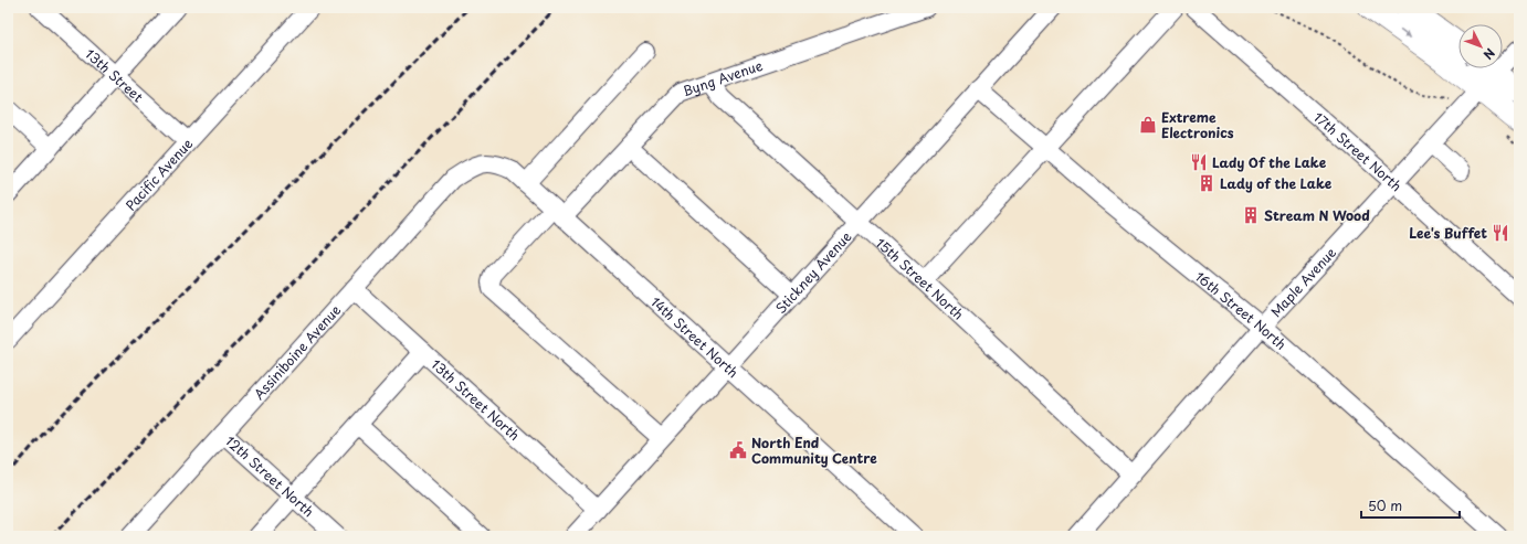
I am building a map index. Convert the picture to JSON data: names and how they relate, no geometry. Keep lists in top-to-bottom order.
{
  "streets": {
    "street": [
      "13th Street",
      "Byng Avenue",
      "17th Street North",
      "Pacific Avenue",
      "Stickney Avenue",
      "15th Street North",
      "Maple Avenue",
      "16th Street North",
      "14th Street North",
      "Assiniboine Avenue",
      "13th Street North",
      "12th Street North"
    ]
  },
  "crossings": [
    ["13th Street", "Pacific Avenue"],
    ["Byng Avenue", "Stickney Avenue"],
    ["Byng Avenue", "15th Street North"],
    ["Byng Avenue", "14th Street North"],
    ["17th Street North", "Maple Avenue"],
    ["Stickney Avenue", "15th Street North"],
    ["Stickney Avenue", "16th Street North"],
    ["Stickney Avenue", "14th Street North"],
    ["Stickney Avenue", "13th Street North"],
    ["15th Street North", "Maple Avenue"],
    ["Maple Avenue", "16th Street North"],
    ["14th Street North", "Assiniboine Avenue"],
    ["Assiniboine Avenue", "13th Street North"],
    ["Assiniboine Avenue", "12th Street North"]
  ],
  "places": {
    "shop": ["Extreme Electronics"],
    "restaurant": ["Lady Of the Lake", "Lee's Buffet"],
    "building": ["Lady of the Lake", "Stream N Wood"],
    "public building": ["North End Community Centre"]
  },
  "scale_bar": "50 m",
  "north": "bottom right"
}
